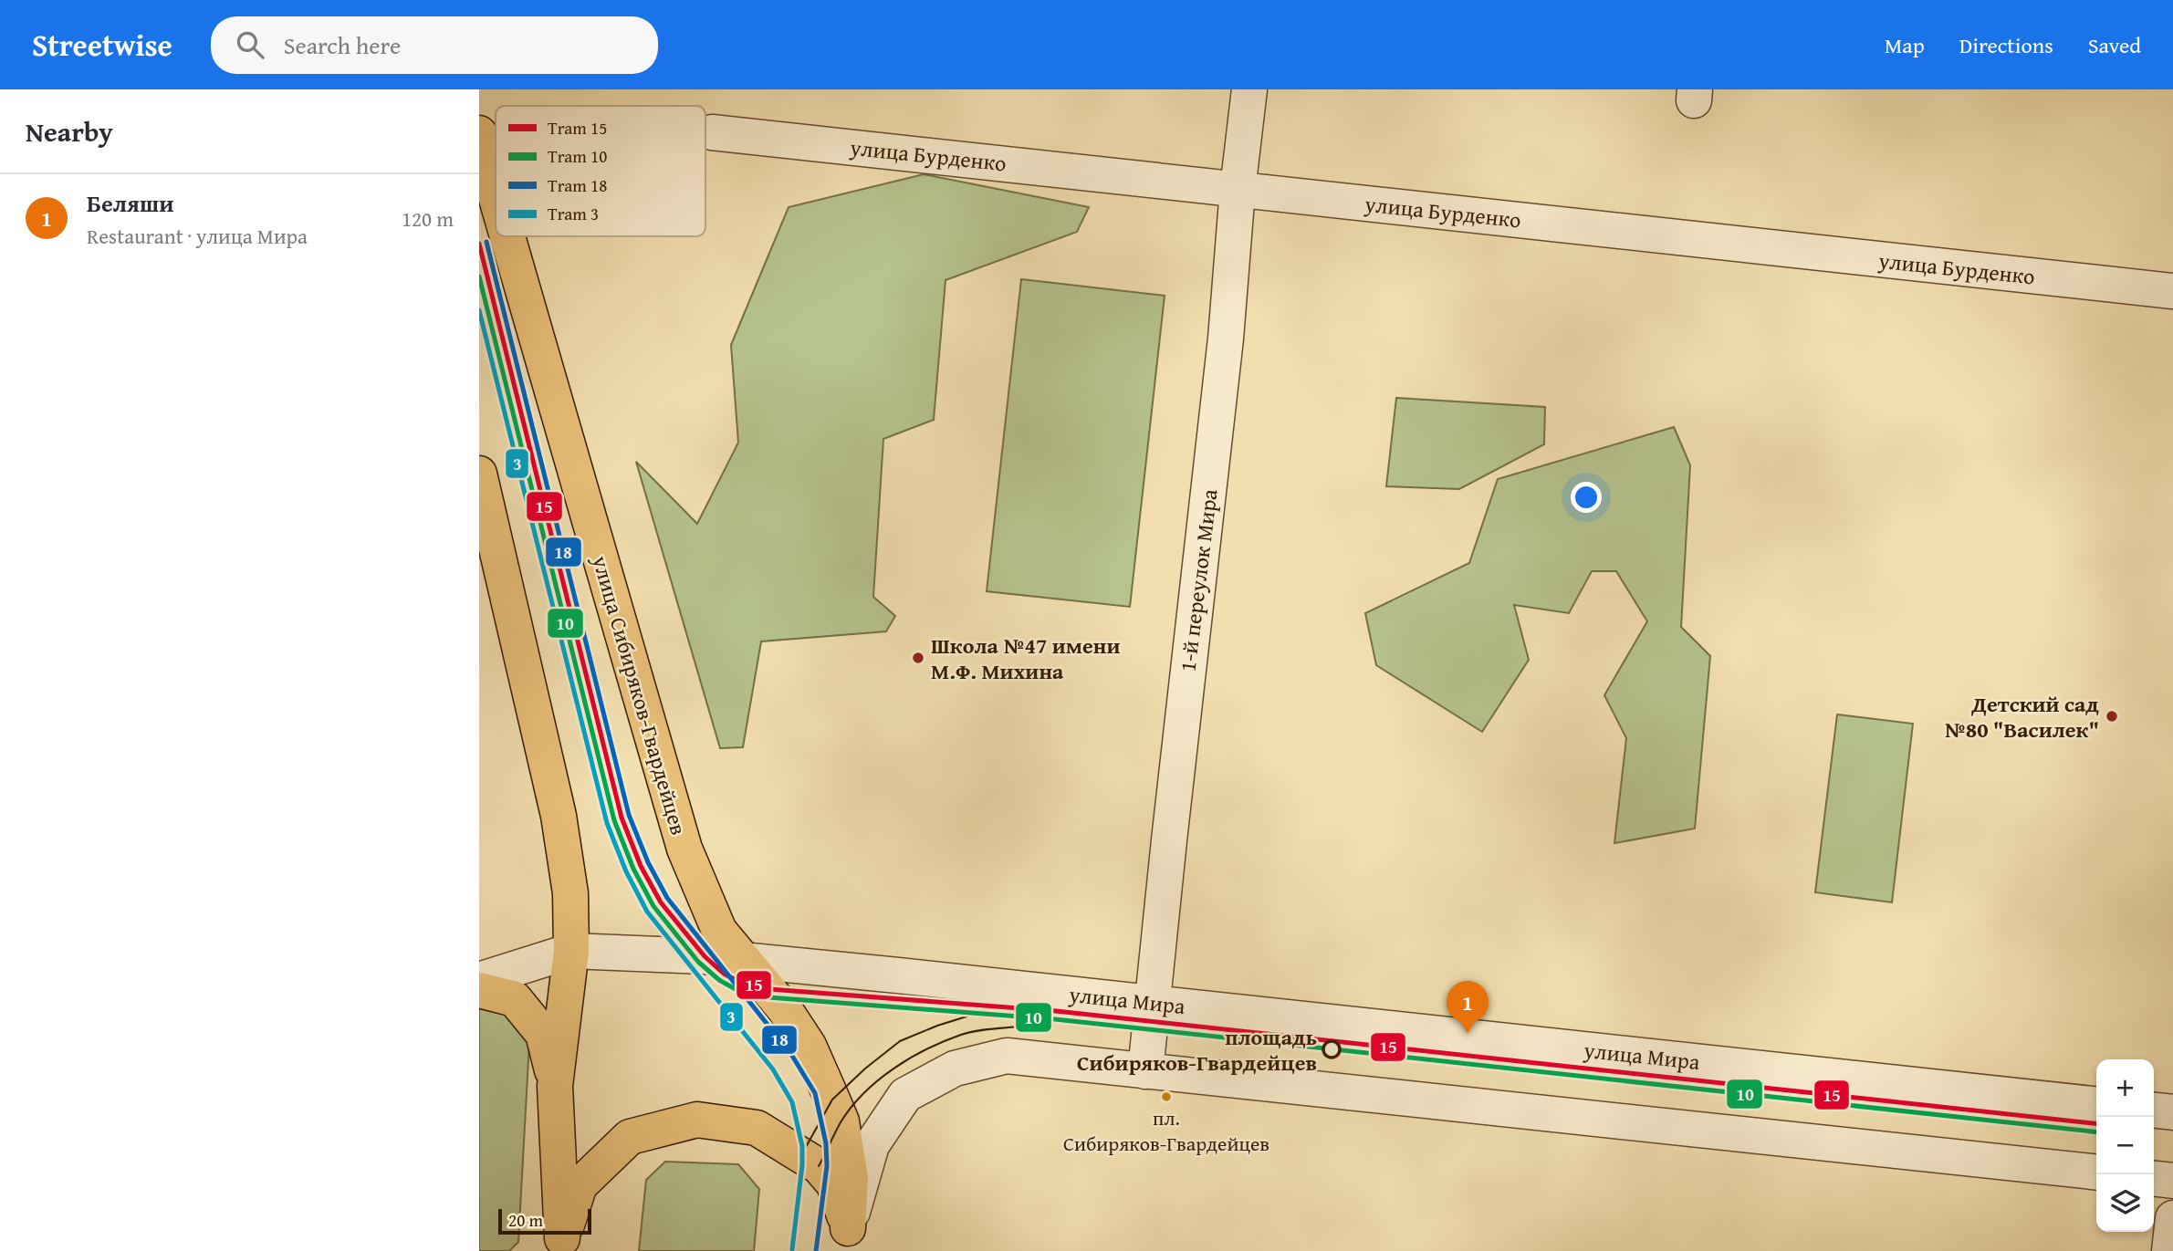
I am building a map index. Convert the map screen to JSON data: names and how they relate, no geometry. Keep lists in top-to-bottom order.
{
  "streets": {
    "main road": ["улица Сибиряков-Гвардейцев"],
    "street": ["улица Бурденко", "1-й переулок Мира", "улица Мира"]
  },
  "crossings": [
    ["улица Бурденко", "1-й переулок Мира"],
    ["1-й переулок Мира", "улица Мира"],
    ["улица Сибиряков-Гвардейцев", "улица Мира"]
  ],
  "places": [
    "Школа №47 имени М.Ф. Михина",
    "Детский сад №80 \"Василек\"",
    "площадь Сибиряков-Гвардейцев",
    "пл. Сибиряков-Гвардейцев"
  ],
  "lines": [
    "tram line 18",
    "tram line 15",
    "tram line 10",
    "tram line 3"
  ],
  "legend": [
    "Tram 15",
    "Tram 10",
    "Tram 18",
    "Tram 3"
  ],
  "scale_bar": "20 m",
  "page": {
    "header": "Streetwise",
    "search": "Search here",
    "nav": ["Map", "Directions", "Saved"],
    "heading": "Nearby",
    "list": [
      {
        "mark": "1",
        "name": "Беляши",
        "note": "Restaurant · улица Мира",
        "value": "120 m"
      }
    ],
    "pins": "1",
    "map_buttons": ["+", "−"],
    "scale": "20 m"
  }
}
